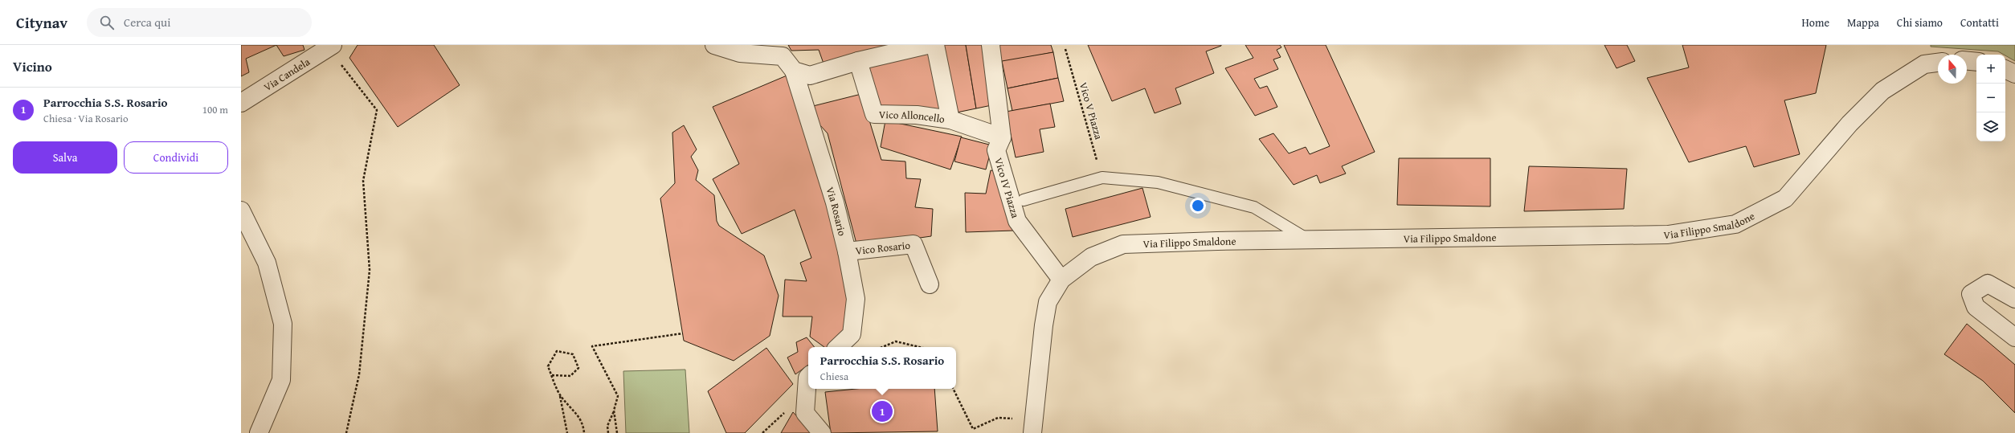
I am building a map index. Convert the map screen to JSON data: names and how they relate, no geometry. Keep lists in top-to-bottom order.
{
  "streets": {
    "street": [
      "Via Candela",
      "Vico Alloncello",
      "Vico IV Piazza",
      "Via Rosario",
      "Via Filippo Smaldone",
      "Vico Rosario"
    ],
    "path": ["Vico V Piazza"]
  },
  "crossings": [
    ["Vico Alloncello", "Vico IV Piazza"],
    ["Vico IV Piazza", "Via Filippo Smaldone"],
    ["Via Rosario", "Vico Rosario"]
  ],
  "north": "top",
  "page": {
    "header": "Citynav",
    "search": "Cerca qui",
    "nav": [
      "Home",
      "Mappa",
      "Chi siamo",
      "Contatti"
    ],
    "heading": "Vicino",
    "map_buttons": ["+", "−"],
    "list": [
      {
        "mark": "1",
        "name": "Parrocchia S.S. Rosario",
        "note": "Chiesa · Via Rosario",
        "value": "100 m"
      }
    ],
    "buttons": ["Salva", "Condividi"],
    "popup": ["Parrocchia S.S. Rosario", "Chiesa"],
    "pins": "1"
  }
}
